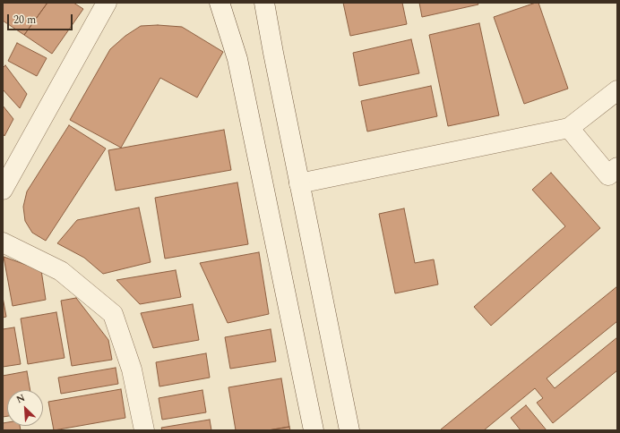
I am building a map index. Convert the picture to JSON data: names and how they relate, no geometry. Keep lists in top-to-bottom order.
{
  "scale_bar": "20 m",
  "north": "top left"
}
